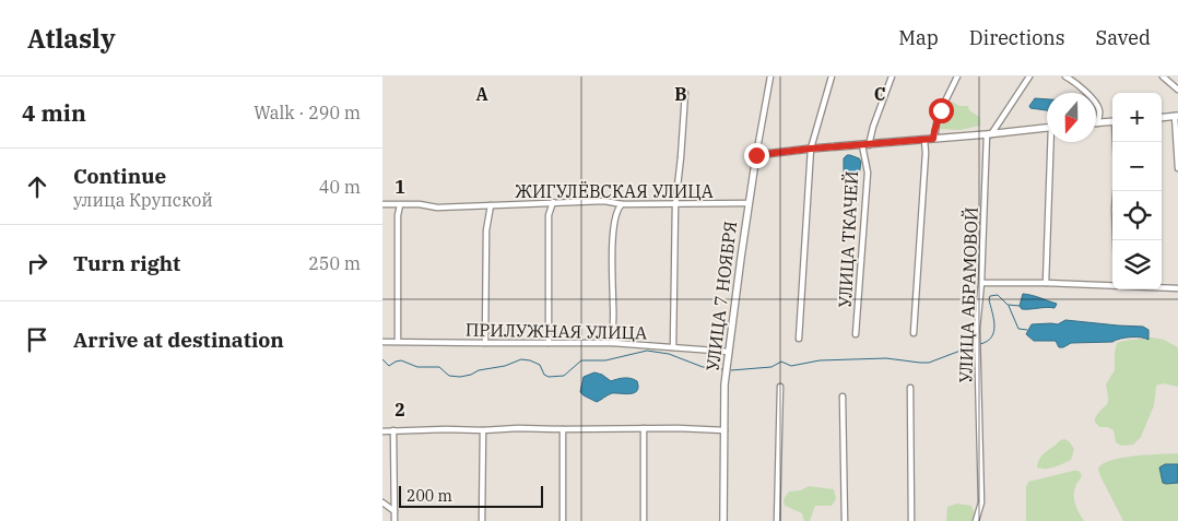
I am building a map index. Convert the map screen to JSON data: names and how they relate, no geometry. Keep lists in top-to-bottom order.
{
  "streets": {
    "street": [
      "ЖИГУЛЁВСКАЯ УЛИЦА",
      "УЛИЦА ТКАЧЕЙ",
      "УЛИЦА АБРАМОВОЙ",
      "УЛИЦА 7 НОЯБРЯ",
      "ПРИЛУЖНАЯ УЛИЦА"
    ]
  },
  "crossings": [
    ["ЖИГУЛЁВСКАЯ УЛИЦА", "УЛИЦА 7 НОЯБРЯ"],
    ["УЛИЦА 7 НОЯБРЯ", "ПРИЛУЖНАЯ УЛИЦА"]
  ],
  "scale_bar": "200 m",
  "north": "bottom",
  "page": {
    "header": "Atlasly",
    "nav": ["Map", "Directions", "Saved"],
    "heading": ["4 min", "Walk · 290 m"],
    "map_buttons": ["+", "−"],
    "list": [
      ["Continue", "улица Крупской", "40 m"],
      ["Turn right", "250 m"],
      "Arrive at destination"
    ],
    "scale": "200 m"
  },
  "grid": {
    "columns": ["A", "B", "C"],
    "rows": ["1", "2"]
  }
}
